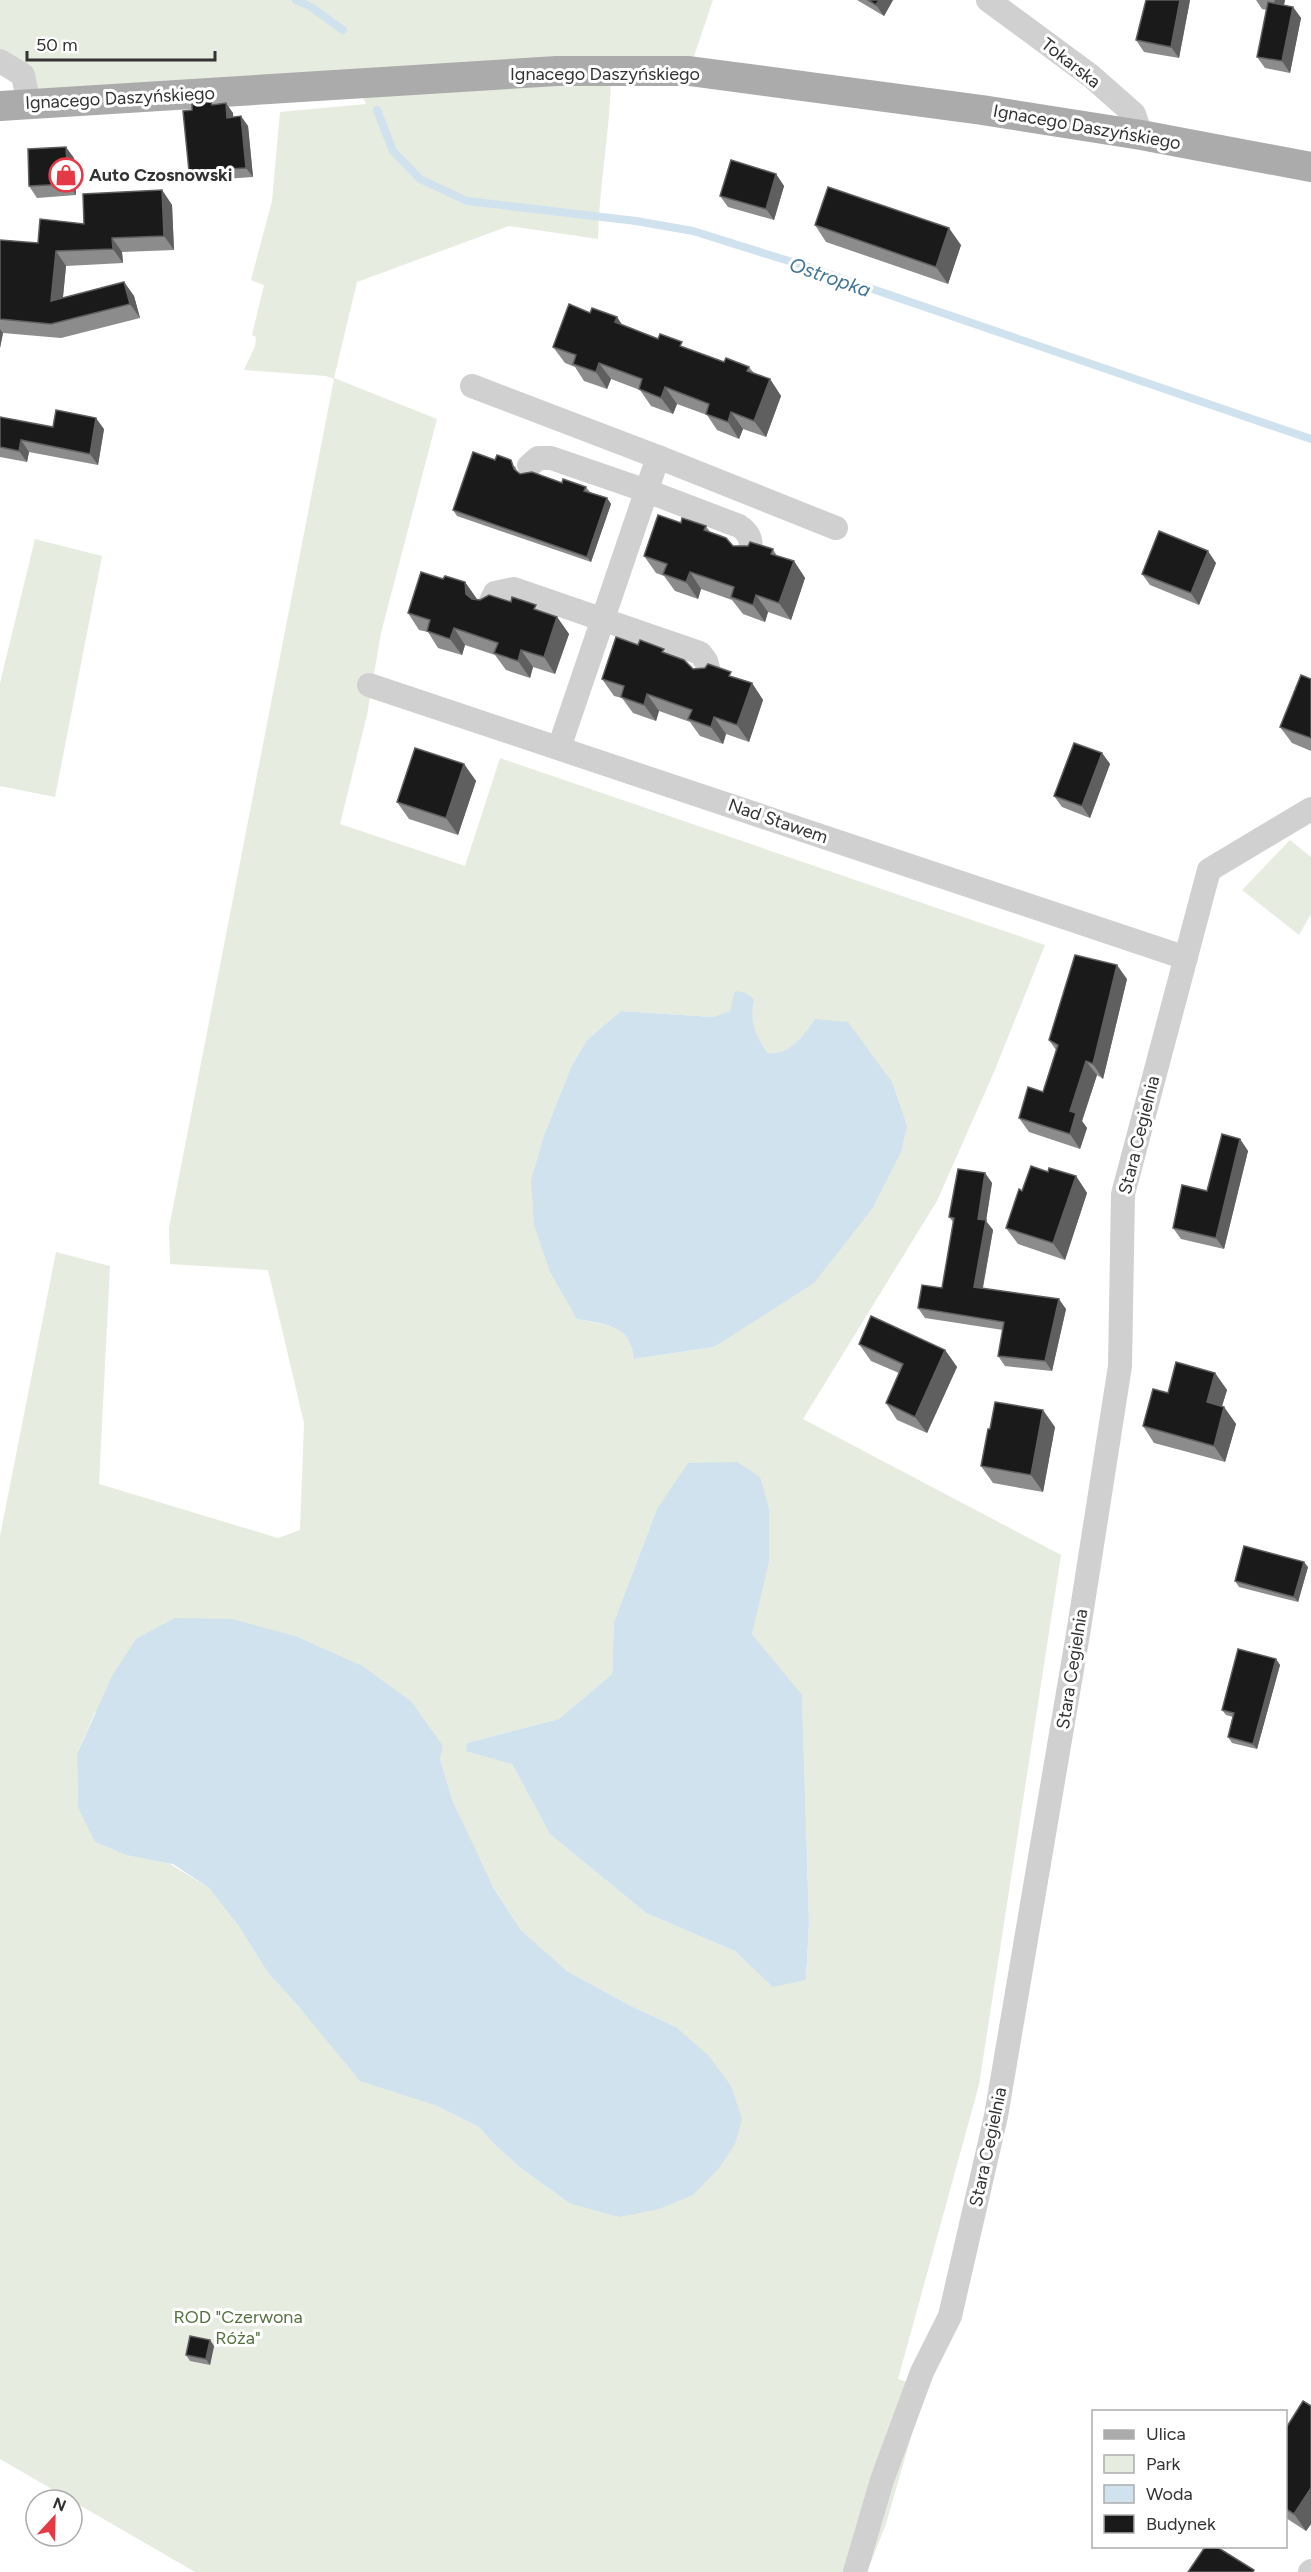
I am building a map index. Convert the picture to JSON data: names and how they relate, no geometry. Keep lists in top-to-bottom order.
{
  "streets": {
    "main road": ["Ignacego Daszyńskiego"],
    "street": ["Tokarska", "Nad Stawem", "Stara Cegielnia"]
  },
  "crossings": [
    ["Tokarska", "Ignacego Daszyńskiego"],
    ["Nad Stawem", "Stara Cegielnia"]
  ],
  "water": ["Ostropka"],
  "parks": ["ROD \"Czerwona Róża\""],
  "places": {
    "shop": ["Auto Czosnowski"]
  },
  "legend": [
    "Ulica",
    "Park",
    "Woda",
    "Budynek"
  ],
  "scale_bar": "50 m",
  "north": "top"
}
